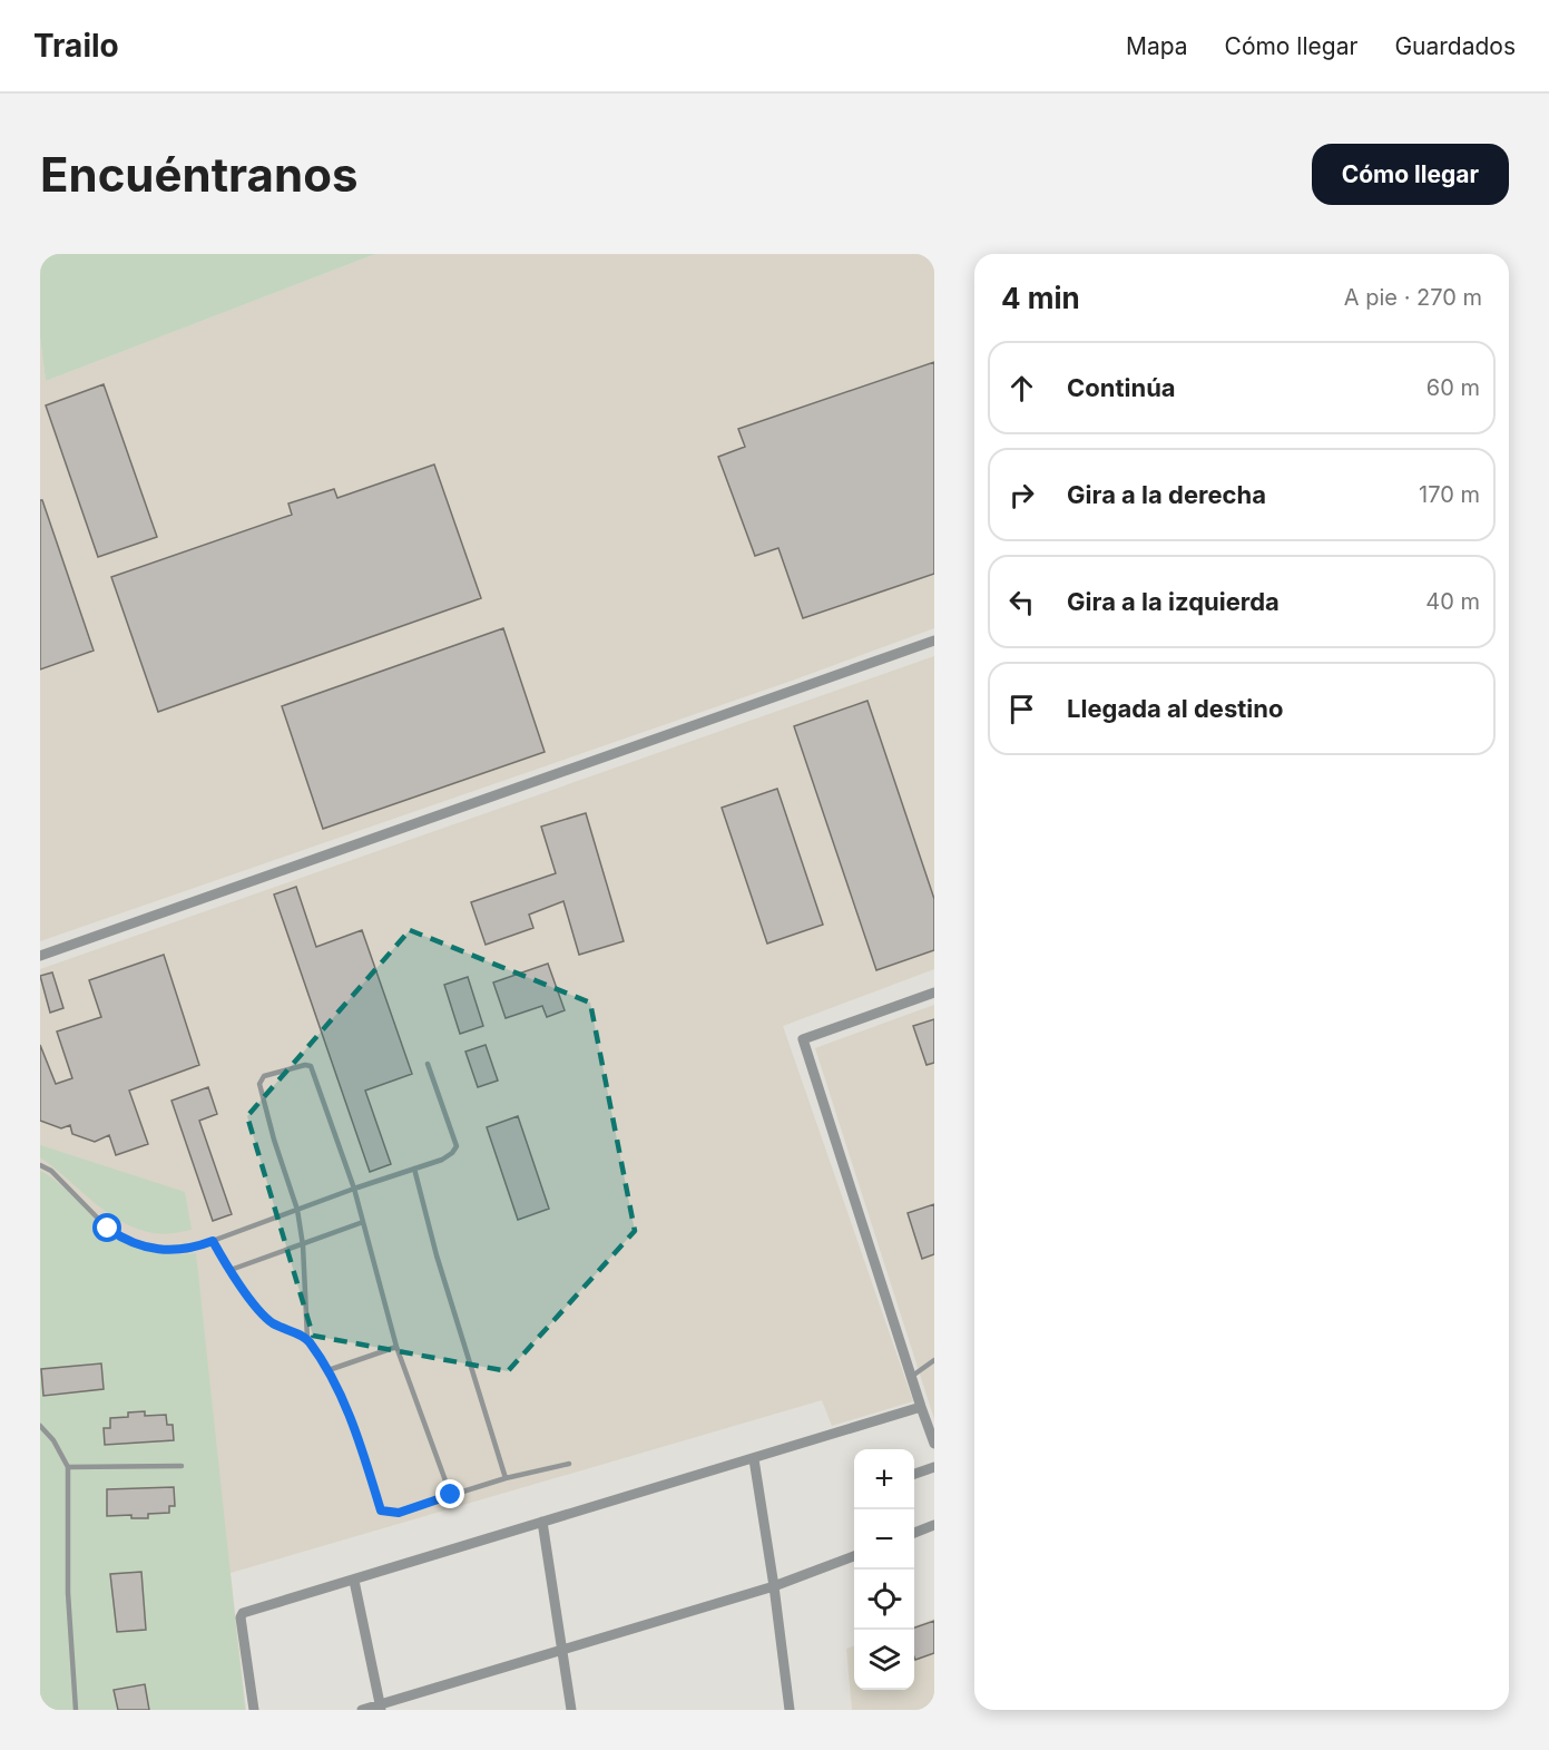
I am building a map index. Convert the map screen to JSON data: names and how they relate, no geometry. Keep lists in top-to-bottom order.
{
  "page": {
    "header": "Trailo",
    "nav": ["Mapa", "Cómo llegar", "Guardados"],
    "buttons": "Cómo llegar",
    "title": "Encuéntranos",
    "heading": ["4 min", "A pie · 270 m"],
    "list": [
      ["Continúa", "60 m"],
      ["Gira a la derecha", "170 m"],
      ["Gira a la izquierda", "40 m"],
      "Llegada al destino"
    ],
    "map_buttons": ["+", "−"]
  }
}
